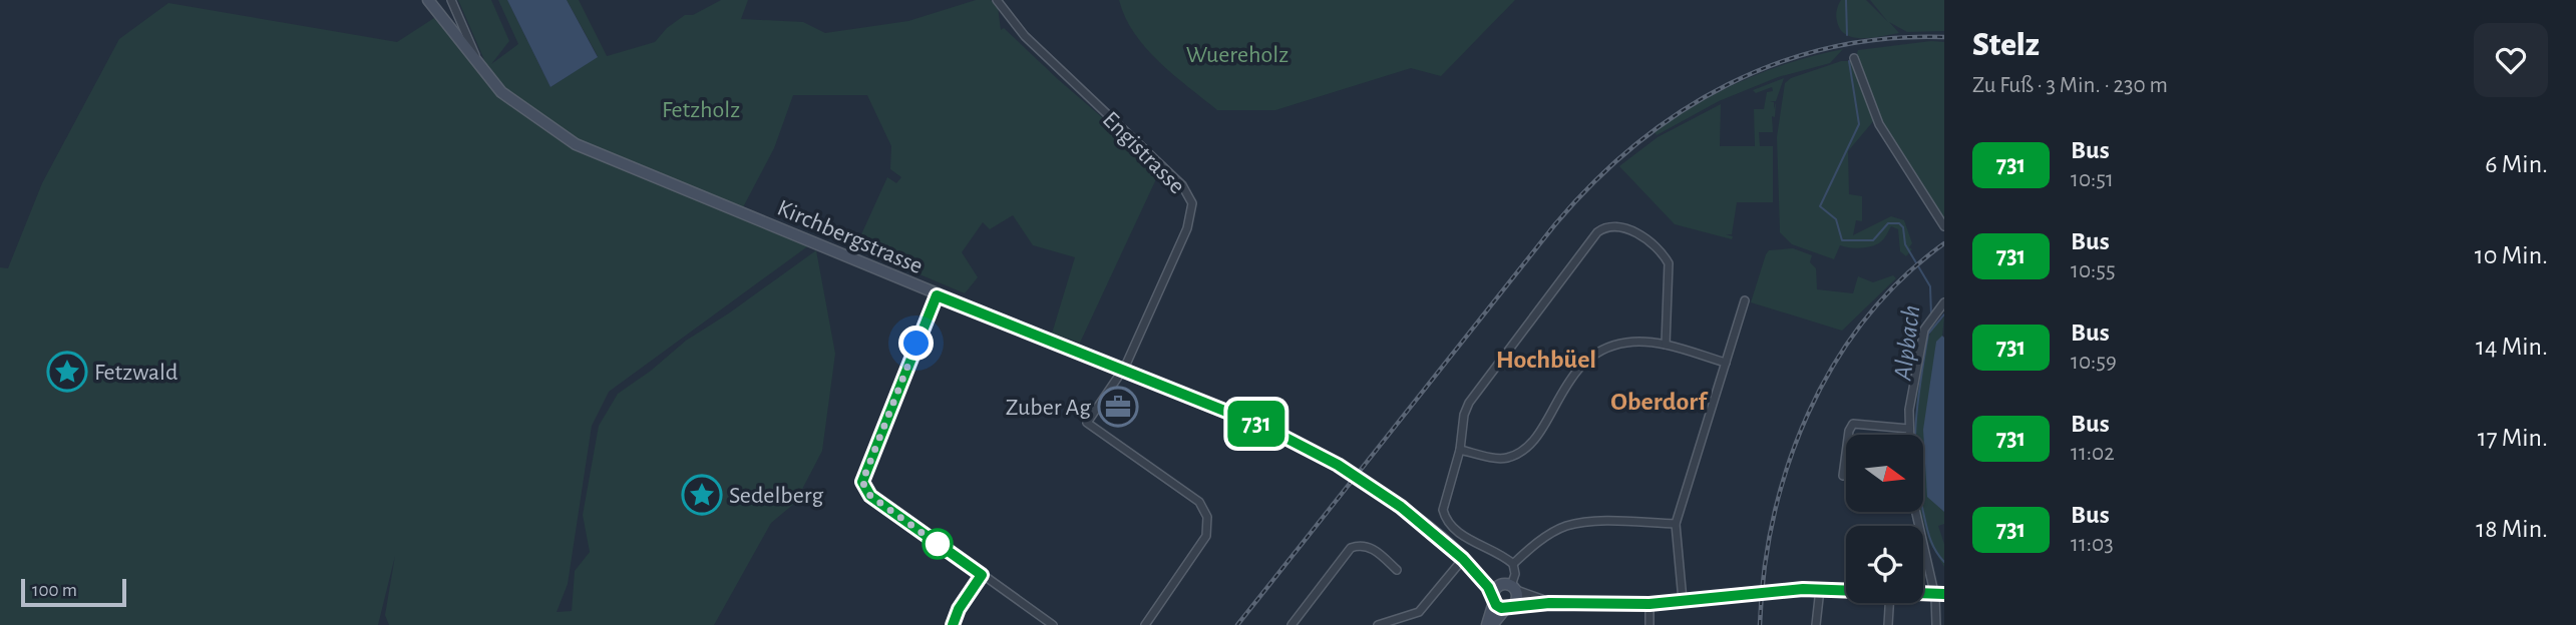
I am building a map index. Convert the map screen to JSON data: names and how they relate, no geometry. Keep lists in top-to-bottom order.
{
  "streets": {
    "main road": ["Kirchbergstrasse"],
    "street": ["Engistrasse"]
  },
  "crossings": [
    ["Engistrasse", "Kirchbergstrasse"]
  ],
  "districts": ["Hochbüel", "Oberdorf"],
  "water": ["Alpbach"],
  "parks": ["Wuereholz", "Fetzholz"],
  "places": {
    "place": ["Fetzwald", "Sedelberg"],
    "office": ["Zuber Ag"]
  },
  "lines": ["bus line 731"],
  "scale_bar": "100 m",
  "north": "right",
  "page": {
    "on_map": "731",
    "heading": ["Stelz", "Zu Fuß · 3 Min. · 230 m"],
    "list": [
      {
        "mark": "731",
        "name": "Bus",
        "note": "10:51",
        "value": "6 Min."
      },
      {
        "mark": "731",
        "name": "Bus",
        "note": "10:55",
        "value": "10 Min."
      },
      {
        "mark": "731",
        "name": "Bus",
        "note": "10:59",
        "value": "14 Min."
      },
      {
        "mark": "731",
        "name": "Bus",
        "note": "11:02",
        "value": "17 Min."
      },
      {
        "mark": "731",
        "name": "Bus",
        "note": "11:03",
        "value": "18 Min."
      }
    ],
    "scale": "100 m"
  }
}
